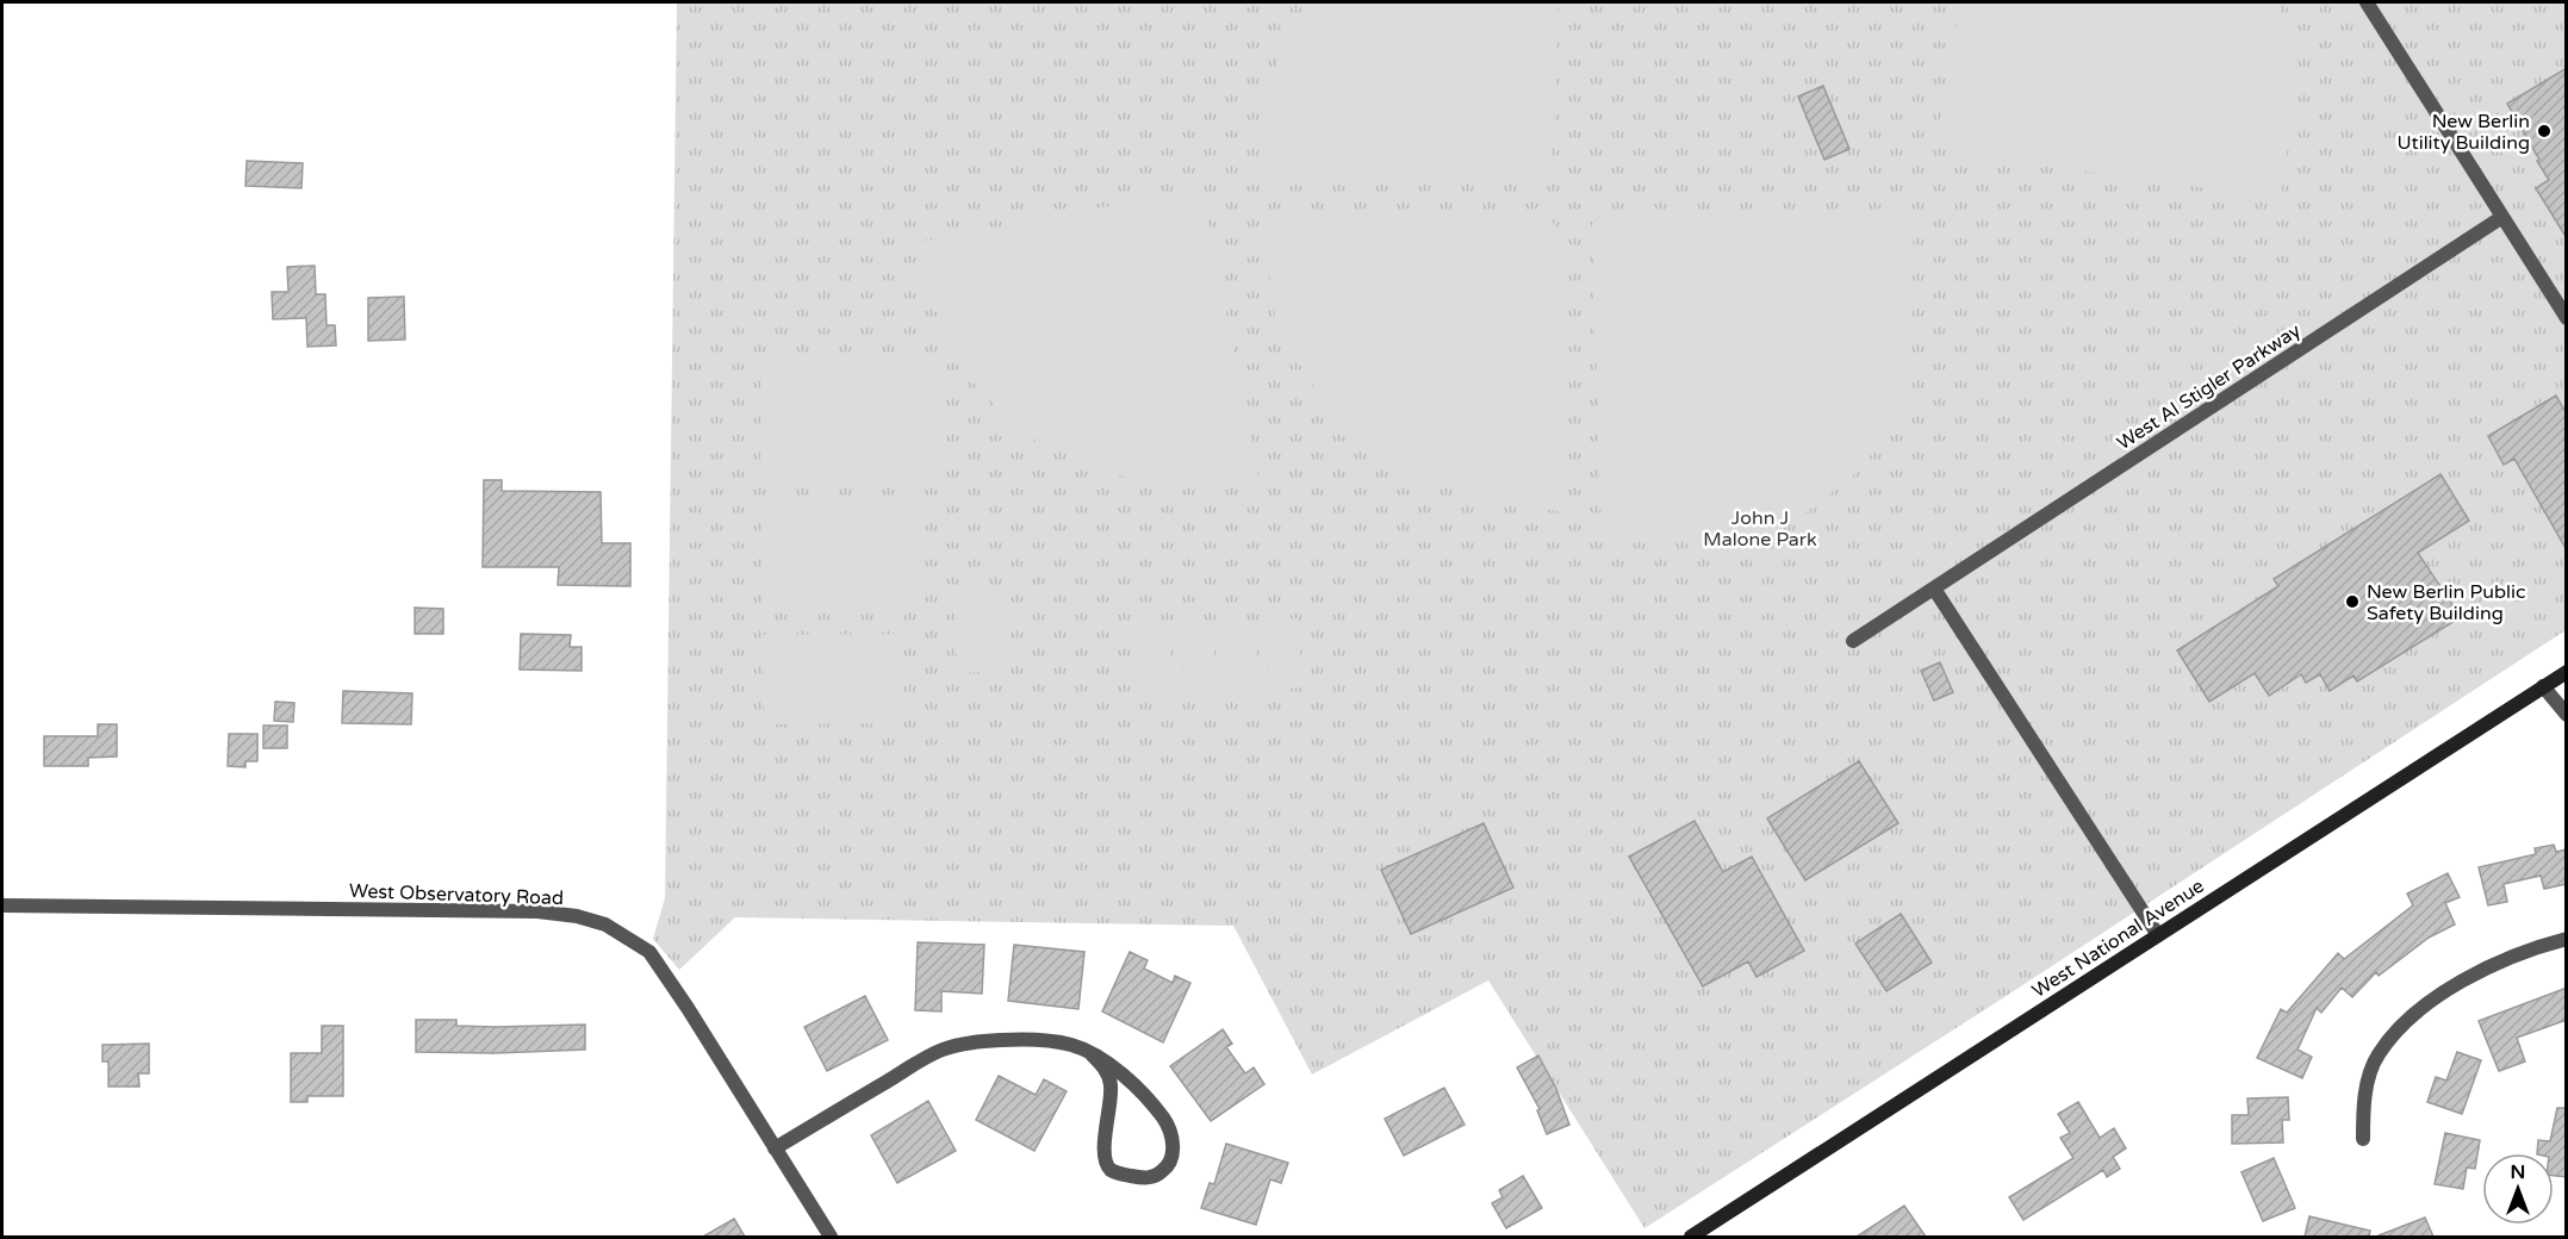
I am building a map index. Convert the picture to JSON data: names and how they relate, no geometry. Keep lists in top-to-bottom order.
{
  "streets": {
    "main road": ["West National Avenue"],
    "street": ["West Al Stigler Parkway", "West Observatory Road"]
  },
  "parks": ["John J Malone Park"],
  "places": ["New Berlin Utility Building", "New Berlin Public Safety Building"],
  "north": "top"
}
